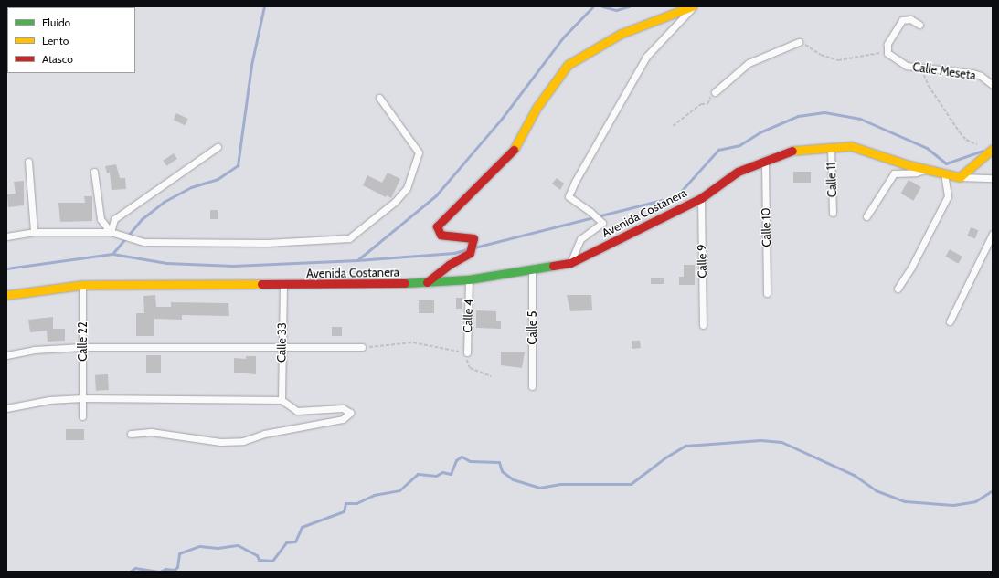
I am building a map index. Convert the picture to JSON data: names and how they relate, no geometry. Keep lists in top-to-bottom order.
{
  "streets": {
    "street": [
      "Calle Meseta",
      "Calle 11",
      "Avenida Costanera",
      "Calle 10",
      "Calle 9",
      "Calle 4",
      "Calle 5",
      "Calle 22",
      "Calle 33"
    ]
  },
  "crossings": [
    ["Calle 11", "Avenida Costanera"],
    ["Avenida Costanera", "Calle 10"],
    ["Avenida Costanera", "Calle 9"],
    ["Avenida Costanera", "Calle 4"],
    ["Avenida Costanera", "Calle 5"],
    ["Avenida Costanera", "Calle 22"],
    ["Avenida Costanera", "Calle 33"]
  ],
  "legend": ["Fluido", "Lento", "Atasco"]
}
